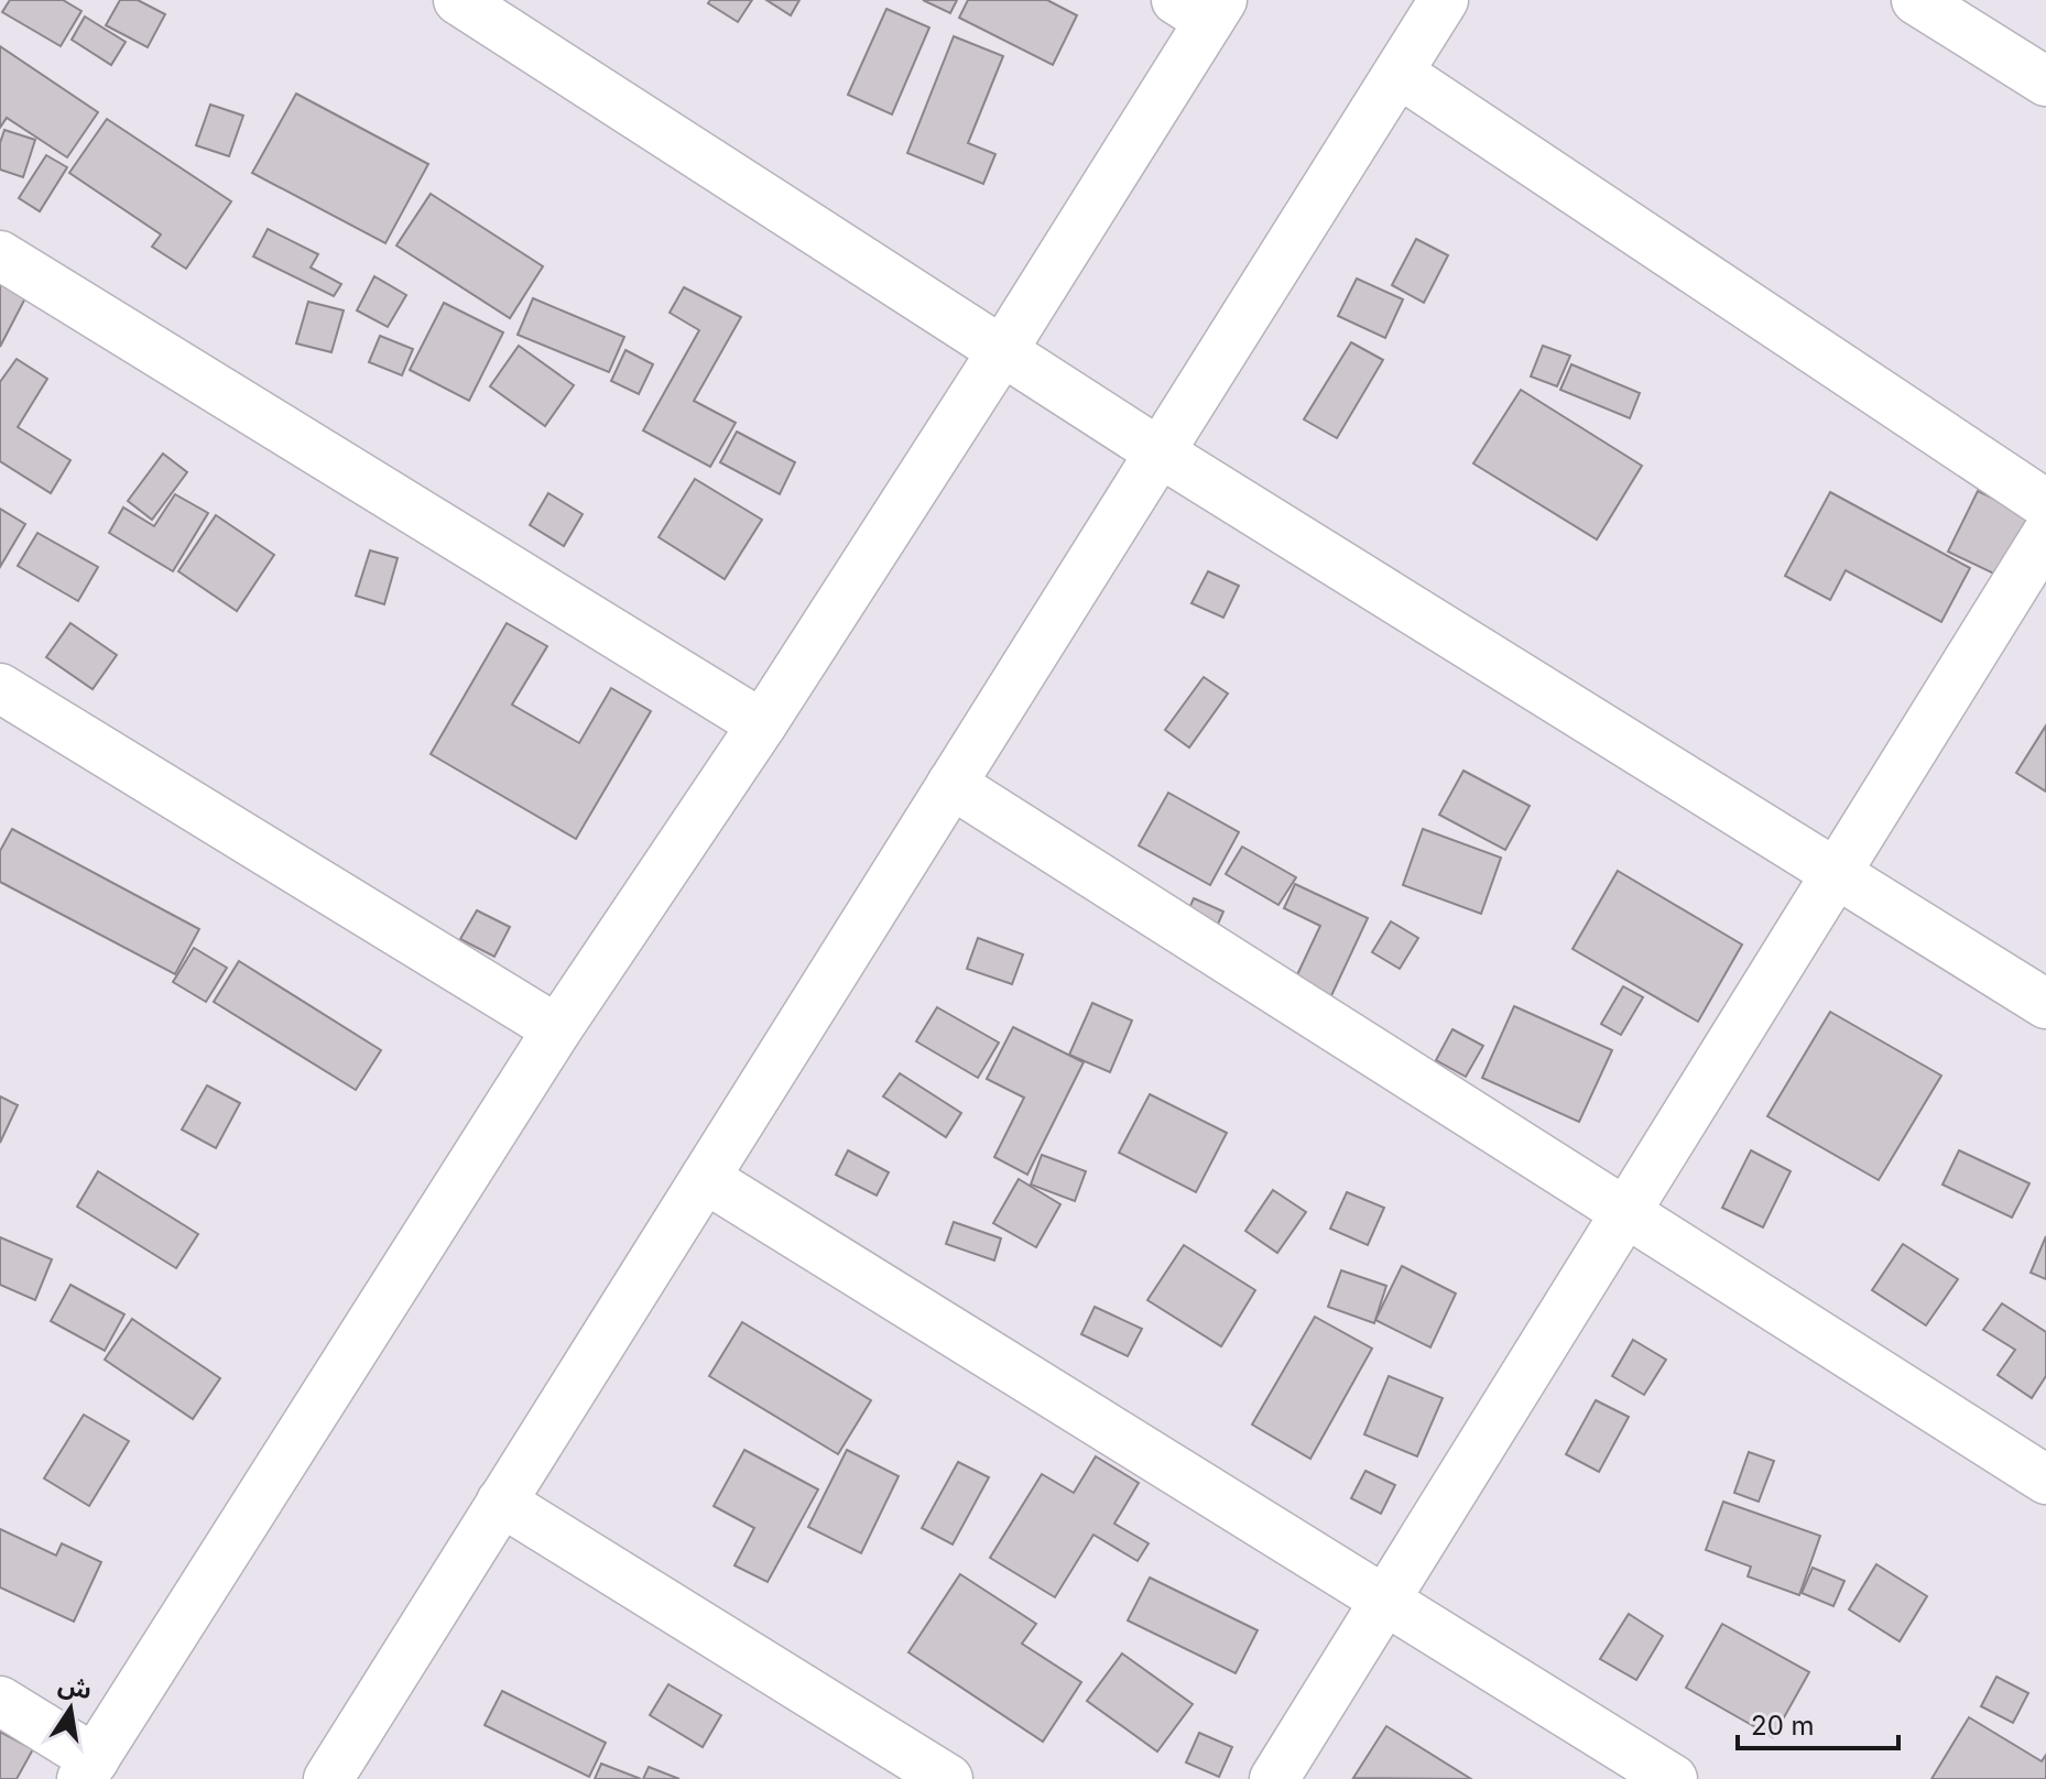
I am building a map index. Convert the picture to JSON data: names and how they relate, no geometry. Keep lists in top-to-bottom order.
{
  "scale_bar": "20 m",
  "north": "top"
}
